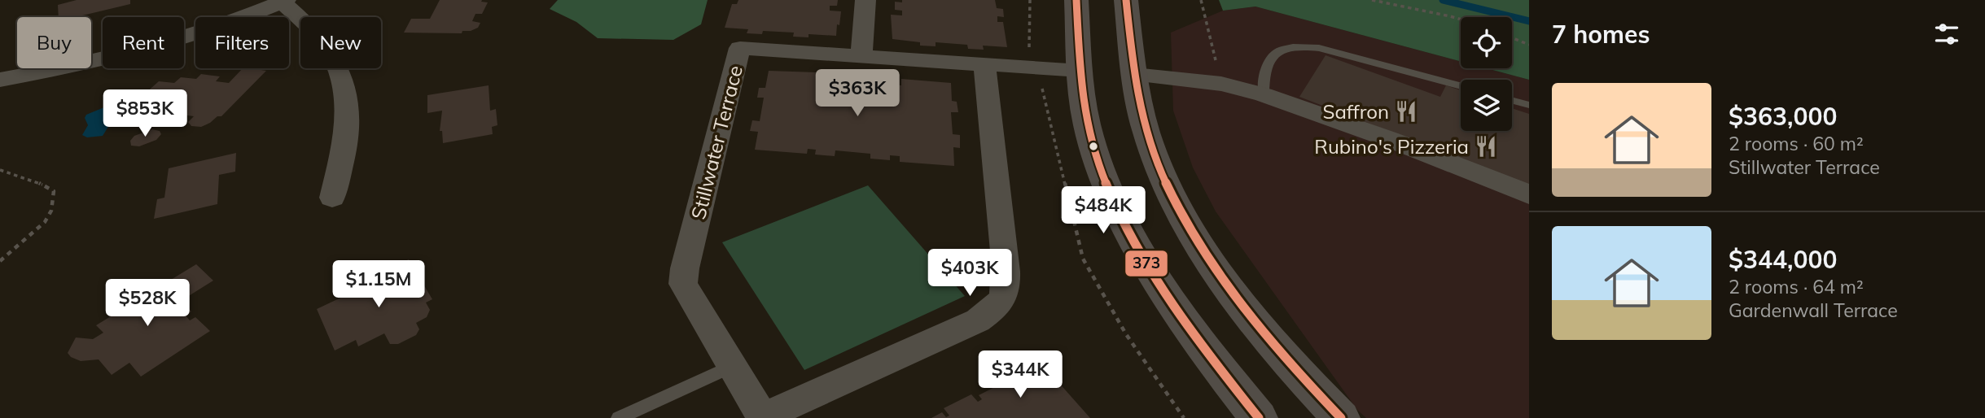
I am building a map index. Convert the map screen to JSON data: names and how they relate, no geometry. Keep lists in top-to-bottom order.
{
  "streets": {
    "street": ["Stillwater Terrace"]
  },
  "places": {
    "restaurant": ["Saffron", "Rubino's Pizzeria"]
  },
  "lines": ["transit line 373"],
  "page": {
    "heading": "7 homes",
    "chip": [
      "Buy",
      "Rent",
      "Filters",
      "New"
    ],
    "list": [
      {
        "name": "$363,000",
        "note": "2 rooms · 60 m² · Stillwater Terrace"
      },
      {
        "name": "$344,000",
        "note": "2 rooms · 64 m² · Gardenwall Terrace"
      }
    ],
    "price": [
      "$363K",
      "$853K",
      "$484K",
      "$403K",
      "$1.15M",
      "$528K",
      "$344K"
    ]
  }
}
